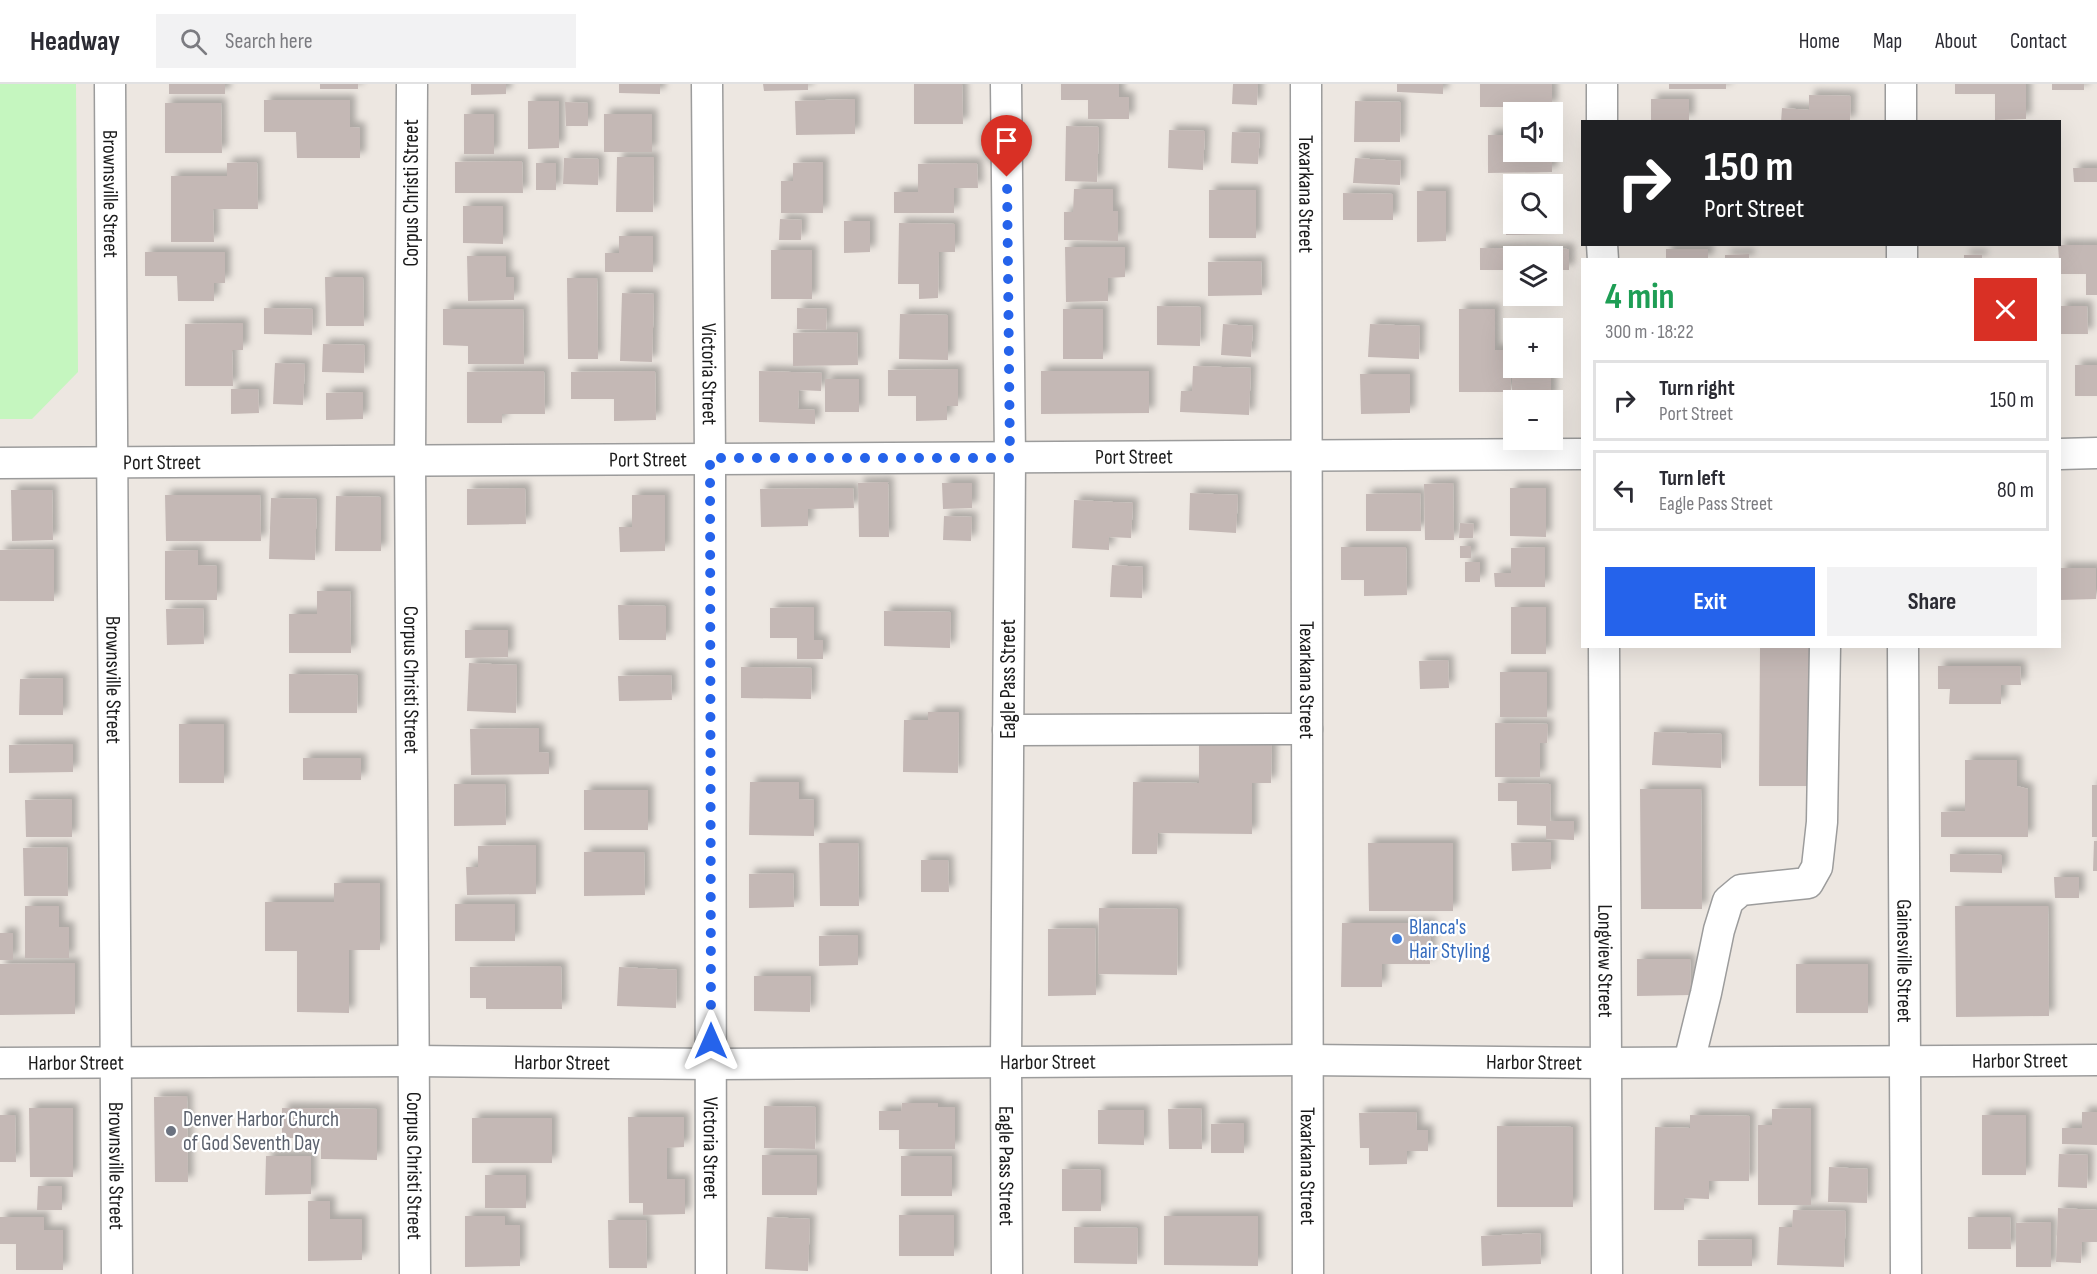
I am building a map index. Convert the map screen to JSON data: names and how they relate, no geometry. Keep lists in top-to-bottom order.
{
  "streets": {
    "street": [
      "Brownsville Street",
      "Corpus Christi Street",
      "Texarkana Street",
      "Victoria Street",
      "Port Street",
      "Eagle Pass Street",
      "Longview Street",
      "Gainesville Street",
      "Harbor Street"
    ]
  },
  "crossings": [
    ["Brownsville Street", "Port Street"],
    ["Brownsville Street", "Harbor Street"],
    ["Corpus Christi Street", "Port Street"],
    ["Corpus Christi Street", "Harbor Street"],
    ["Texarkana Street", "Port Street"],
    ["Texarkana Street", "Harbor Street"],
    ["Victoria Street", "Port Street"],
    ["Victoria Street", "Harbor Street"],
    ["Port Street", "Eagle Pass Street"],
    ["Eagle Pass Street", "Harbor Street"],
    ["Longview Street", "Harbor Street"],
    ["Gainesville Street", "Harbor Street"]
  ],
  "places": ["Blanca's Hair Styling", "Denver Harbor Church of God Seventh Day"],
  "page": {
    "header": "Headway",
    "search": "Search here",
    "nav": [
      "Home",
      "Map",
      "About",
      "Contact"
    ],
    "map_buttons": ["+", "−"],
    "turn": ["150 m", "Port Street"],
    "heading": ["4 min", "300 m · 18:22"],
    "list": [
      {
        "name": "Turn right",
        "note": "Port Street",
        "value": "150 m"
      },
      {
        "name": "Turn left",
        "note": "Eagle Pass Street",
        "value": "80 m"
      }
    ],
    "buttons": ["Exit", "Share"]
  }
}
